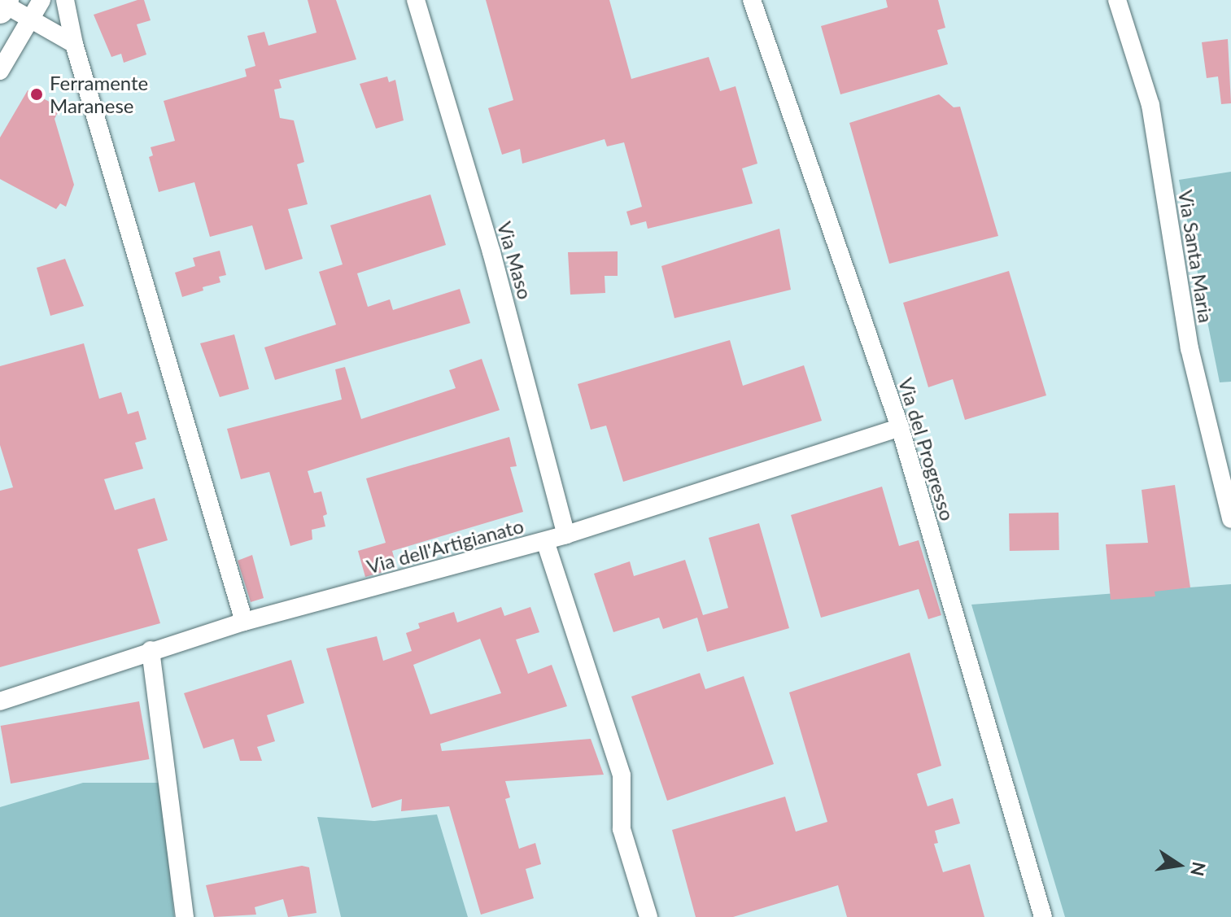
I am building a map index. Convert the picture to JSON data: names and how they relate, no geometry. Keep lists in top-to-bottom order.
{
  "streets": {
    "street": [
      "Via Santa Maria",
      "Via Maso",
      "Via del Progresso",
      "Via dell'Artigianato"
    ]
  },
  "crossings": [
    ["Via Maso", "Via dell'Artigianato"],
    ["Via del Progresso", "Via dell'Artigianato"]
  ],
  "places": ["Ferramente Maranese"],
  "north": "right"
}
